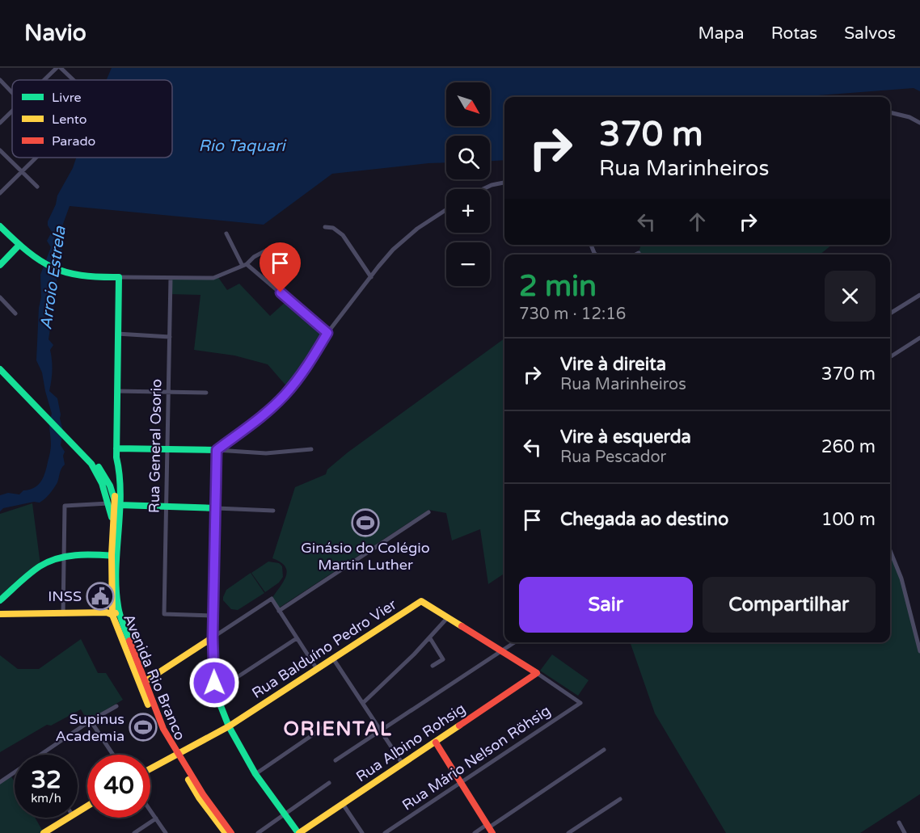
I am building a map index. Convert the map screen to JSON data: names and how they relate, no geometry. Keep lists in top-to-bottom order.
{
  "streets": {
    "street": [
      "Rua General Osorio",
      "Rua Balduíno Pedro Vier",
      "Avenida Rio Branco",
      "Rua Albino Rohsig",
      "Rua Mário Nelson Röhsig"
    ]
  },
  "crossings": [
    ["Rua Balduíno Pedro Vier", "Avenida Rio Branco"],
    ["Rua Albino Rohsig", "Rua Mário Nelson Röhsig"]
  ],
  "districts": ["ORIENTAL"],
  "water": ["Rio Taquari", "Arroio Estrela"],
  "places": {
    "sports": ["Ginásio do Colégio Martin Luther", "Supinus Academia"],
    "public building": ["INSS"]
  },
  "legend": ["Livre", "Lento", "Parado"],
  "north": "bottom right",
  "page": {
    "header": "Navio",
    "nav": ["Mapa", "Rotas", "Salvos"],
    "map_buttons": ["+", "−"],
    "turn": ["370 m", "Rua Marinheiros"],
    "heading": ["2 min", "730 m · 12:16"],
    "list": [
      {
        "name": "Vire à direita",
        "note": "Rua Marinheiros",
        "value": "370 m"
      },
      {
        "name": "Vire à esquerda",
        "note": "Rua Pescador",
        "value": "260 m"
      },
      {
        "name": "Chegada ao destino",
        "value": "100 m"
      }
    ],
    "buttons": ["Sair", "Compartilhar"],
    "speed": "32 km/h",
    "limit": "40"
  }
}
